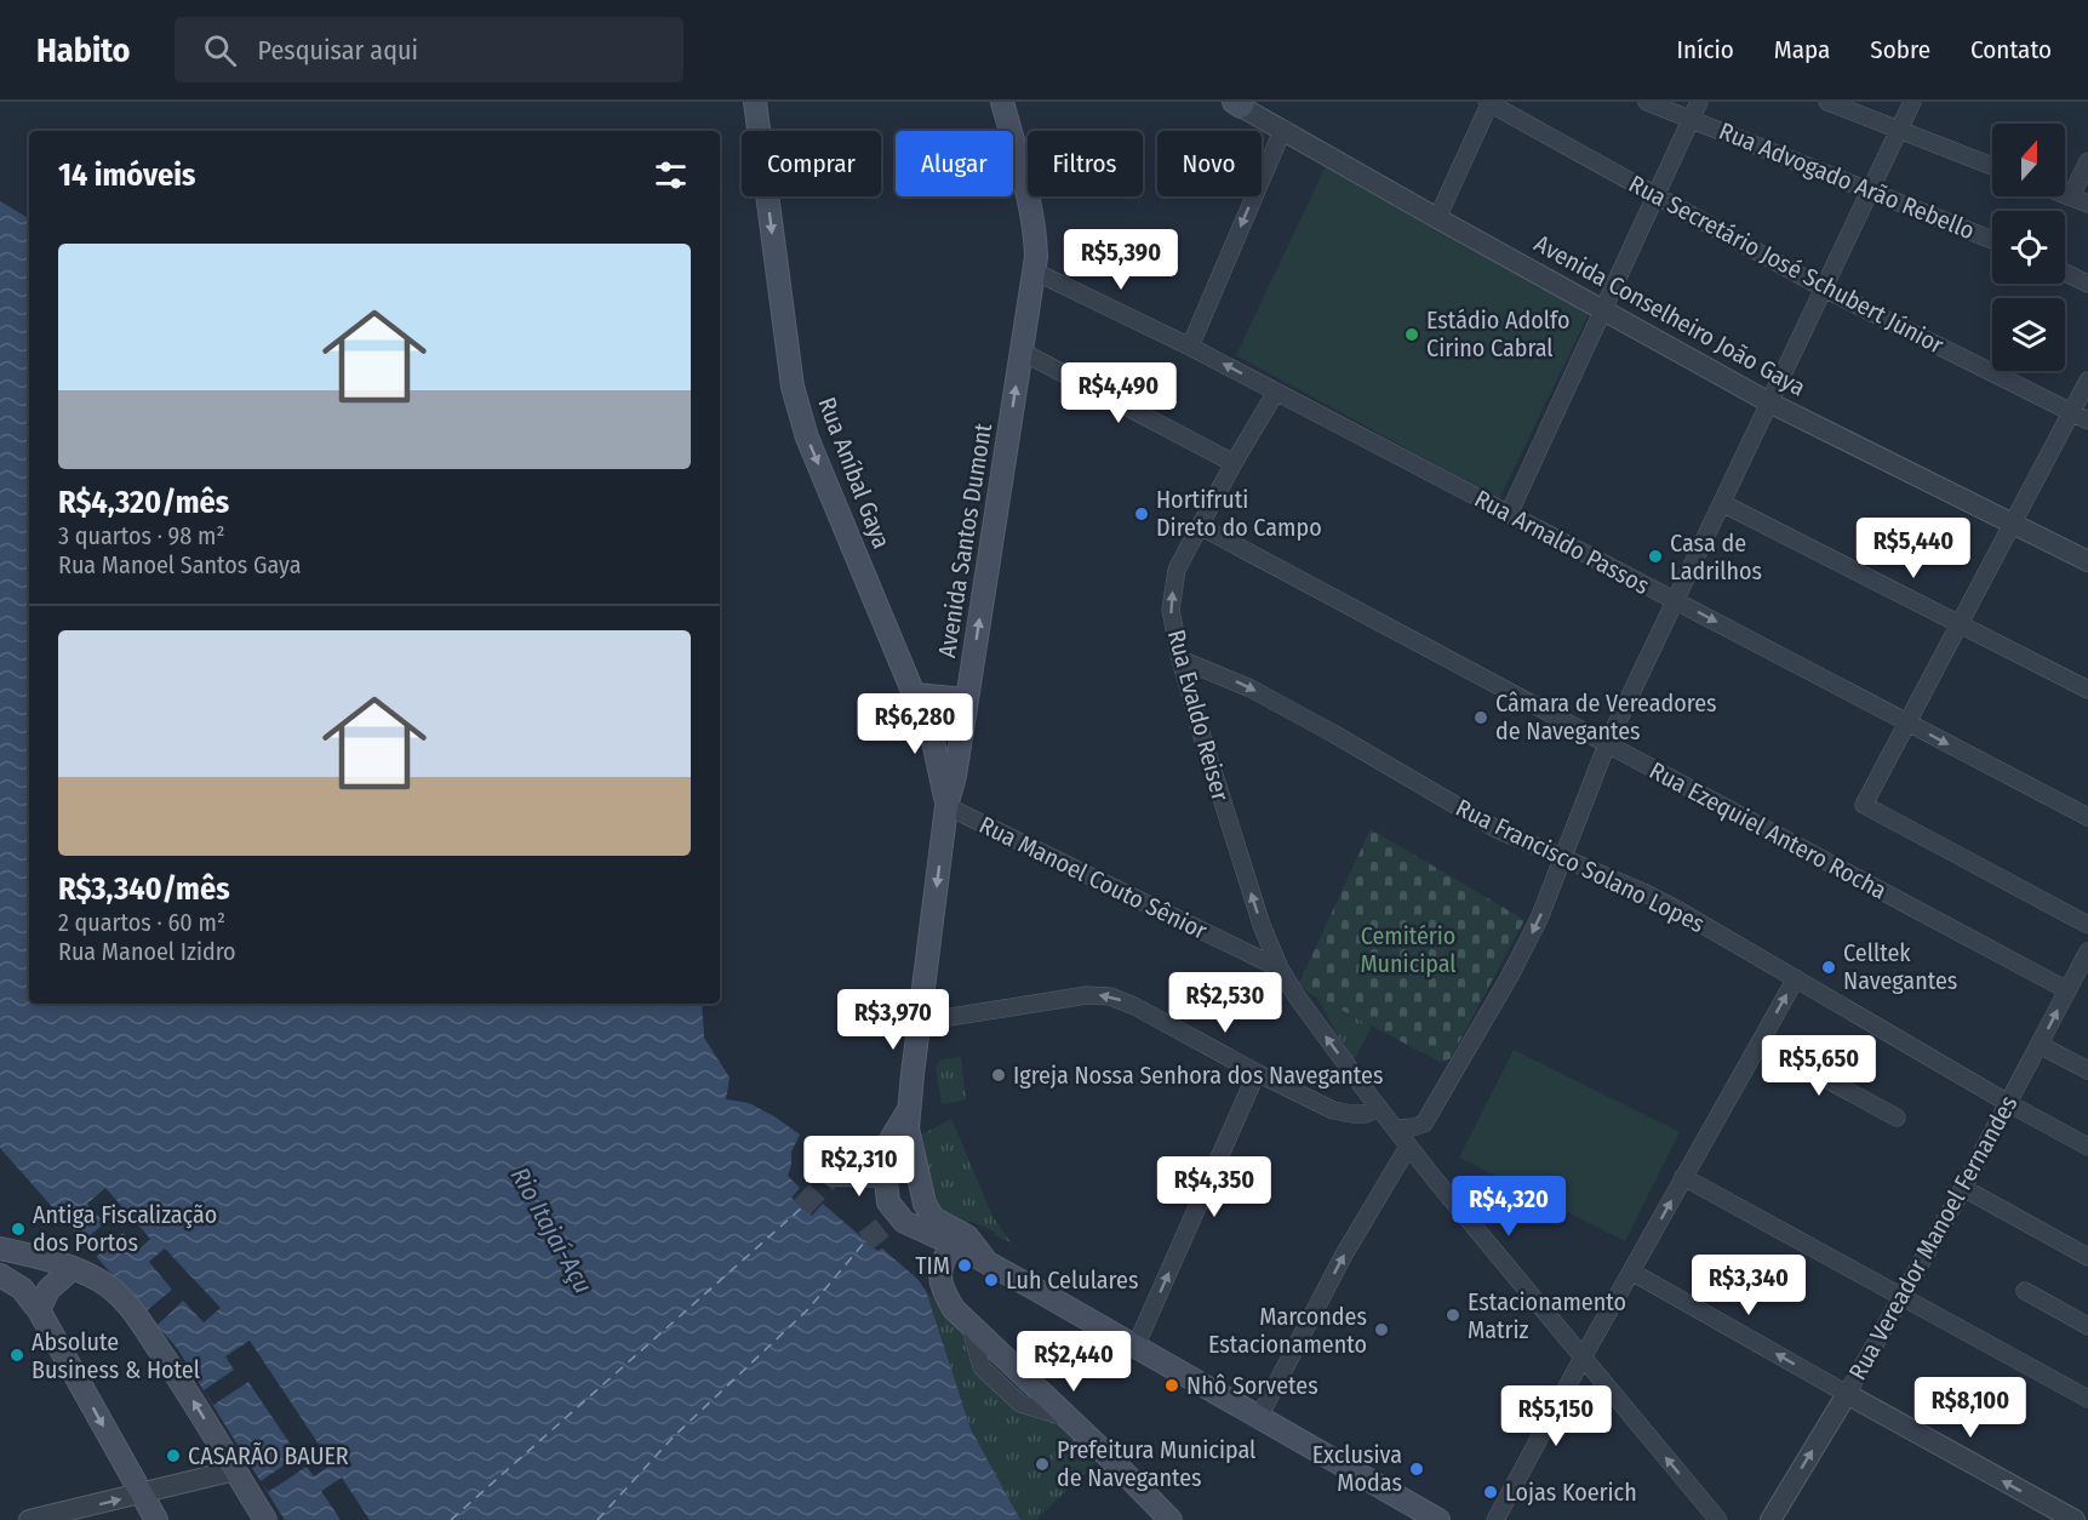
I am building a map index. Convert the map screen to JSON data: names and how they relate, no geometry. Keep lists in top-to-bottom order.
{
  "streets": {
    "main road": ["Rua Aníbal Gaya", "Avenida Santos Dumont"],
    "street": [
      "Rua Advogado Arão Rebello",
      "Rua Secretário José Schubert Júnior",
      "Avenida Conselheiro João Gaya",
      "Rua Arnaldo Passos",
      "Rua Evaldo Reiser",
      "Rua Ezequiel Antero Rocha",
      "Rua Francisco Solano Lopes",
      "Rua Manoel Couto Sênior",
      "Rua Vereador Manoel Fernandes"
    ]
  },
  "crossings": [
    ["Rua Aníbal Gaya", "Avenida Santos Dumont"],
    ["Rua Aníbal Gaya", "Rua Manoel Couto Sênior"],
    ["Avenida Santos Dumont", "Rua Arnaldo Passos"],
    ["Avenida Santos Dumont", "Rua Manoel Couto Sênior"],
    ["Rua Arnaldo Passos", "Rua Evaldo Reiser"],
    ["Rua Evaldo Reiser", "Rua Ezequiel Antero Rocha"],
    ["Rua Evaldo Reiser", "Rua Francisco Solano Lopes"],
    ["Rua Evaldo Reiser", "Rua Manoel Couto Sênior"],
    ["Rua Ezequiel Antero Rocha", "Rua Vereador Manoel Fernandes"],
    ["Rua Francisco Solano Lopes", "Rua Vereador Manoel Fernandes"]
  ],
  "one_way": ["Rua Aníbal Gaya", "Rua Evaldo Reiser", "Rua Francisco Solano Lopes"],
  "water": ["Rio Itajaí-Açu"],
  "parks": ["Cemitério Municipal"],
  "places": [
    "Estádio Adolfo Cirino Cabral",
    "Hortifruti Direto do Campo",
    "Casa de Ladrilhos",
    "Câmara de Vereadores de Navegantes",
    "Celltek Navegantes",
    "Igreja Nossa Senhora dos Navegantes",
    "Antiga Fiscalização dos Portos",
    "TIM",
    "Luh Celulares",
    "Estacionamento Matriz",
    "Marcondes Estacionamento",
    "Absolute Business & Hotel",
    "Nhô Sorvetes",
    "CASARÃO BAUER",
    "Prefeitura Municipal de Navegantes",
    "Exclusiva Modas",
    "Lojas Koerich"
  ],
  "north": "top",
  "page": {
    "header": "Habito",
    "search": "Pesquisar aqui",
    "nav": [
      "Início",
      "Mapa",
      "Sobre",
      "Contato"
    ],
    "chip": [
      "Comprar",
      "Alugar",
      "Filtros",
      "Novo"
    ],
    "heading": "14 imóveis",
    "list": [
      {
        "name": "R$4,320/mês",
        "note": "3 quartos · 98 m² · Rua Manoel Santos Gaya"
      },
      {
        "name": "R$3,340/mês",
        "note": "2 quartos · 60 m² · Rua Manoel Izidro"
      }
    ],
    "price": [
      "R$5,390",
      "R$4,490",
      "R$5,440",
      "R$6,280",
      "R$2,530",
      "R$3,970",
      "R$5,650",
      "R$2,310",
      "R$4,350",
      "R$4,320",
      "R$3,340",
      "R$2,440",
      "R$8,100",
      "R$5,150"
    ]
  }
}
